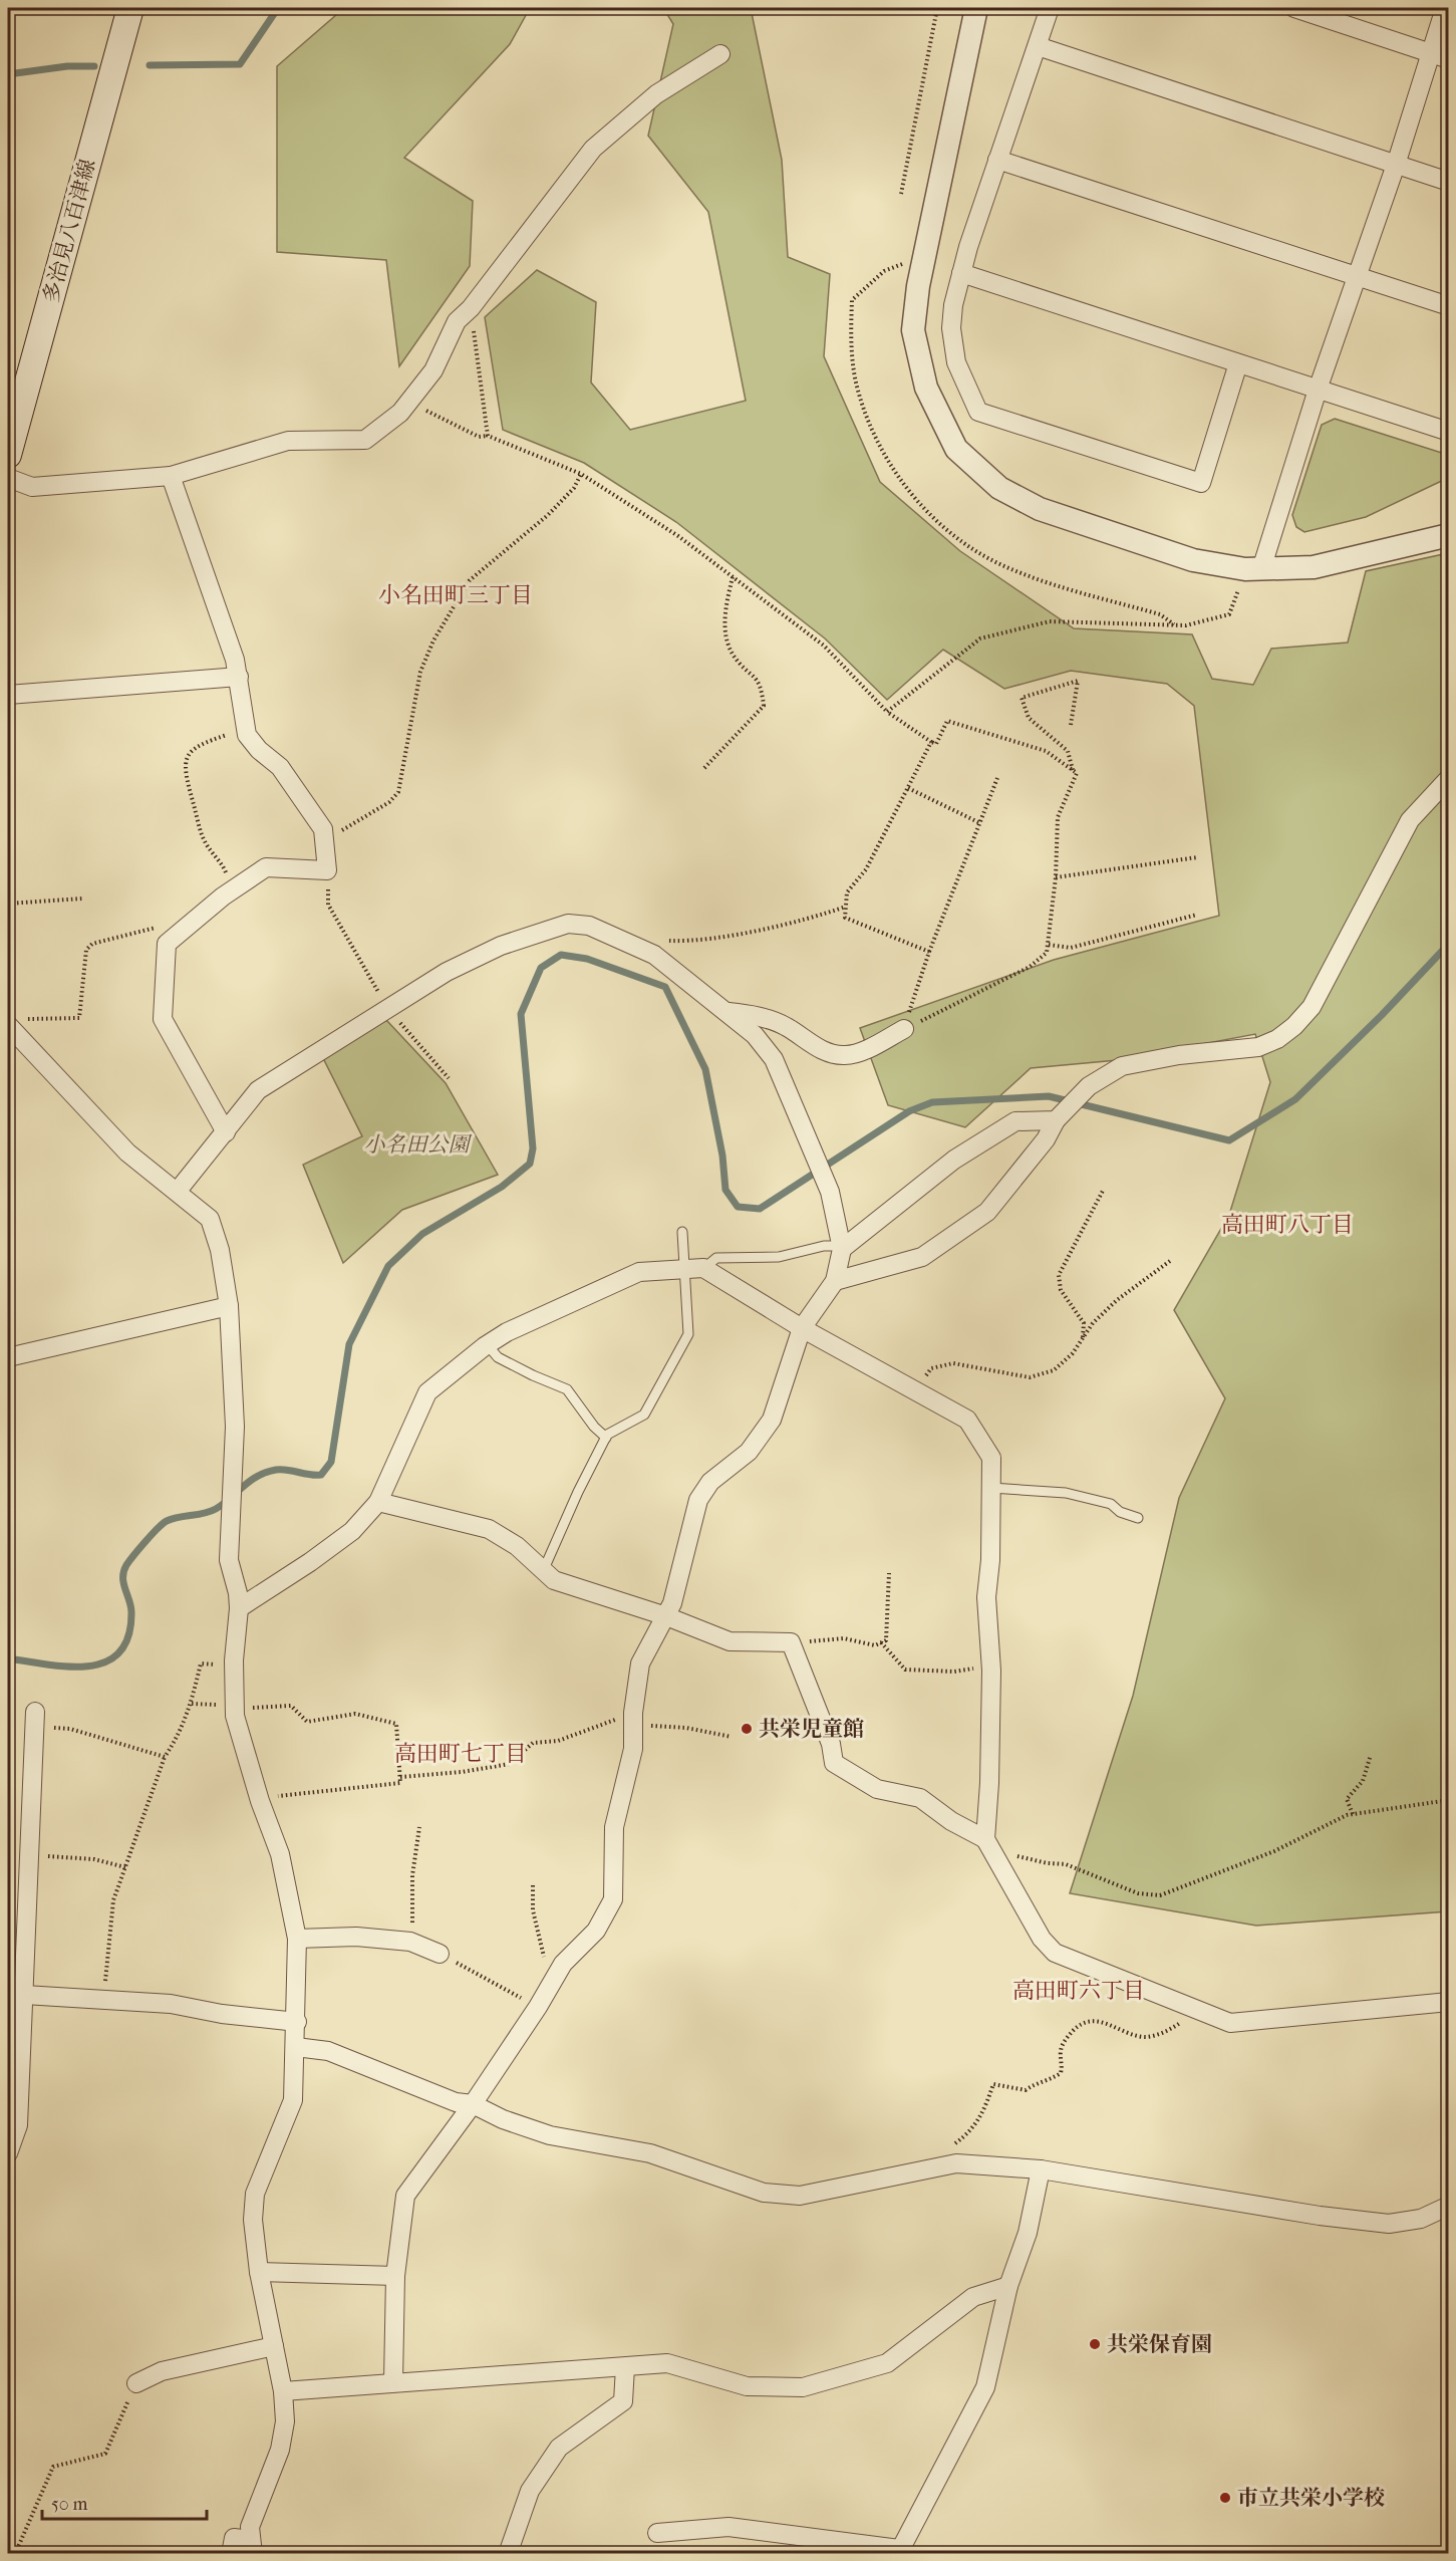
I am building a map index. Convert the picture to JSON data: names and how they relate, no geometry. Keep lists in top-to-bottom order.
{
  "streets": {
    "main road": ["多治見八百津線"]
  },
  "districts": [
    "小名田町三丁目",
    "高田町八丁目",
    "高田町七丁目",
    "高田町六丁目"
  ],
  "parks": ["小名田公園"],
  "places": ["共栄児童館", "共栄保育園", "市立共栄小学校"],
  "scale_bar": "50 m"
}
